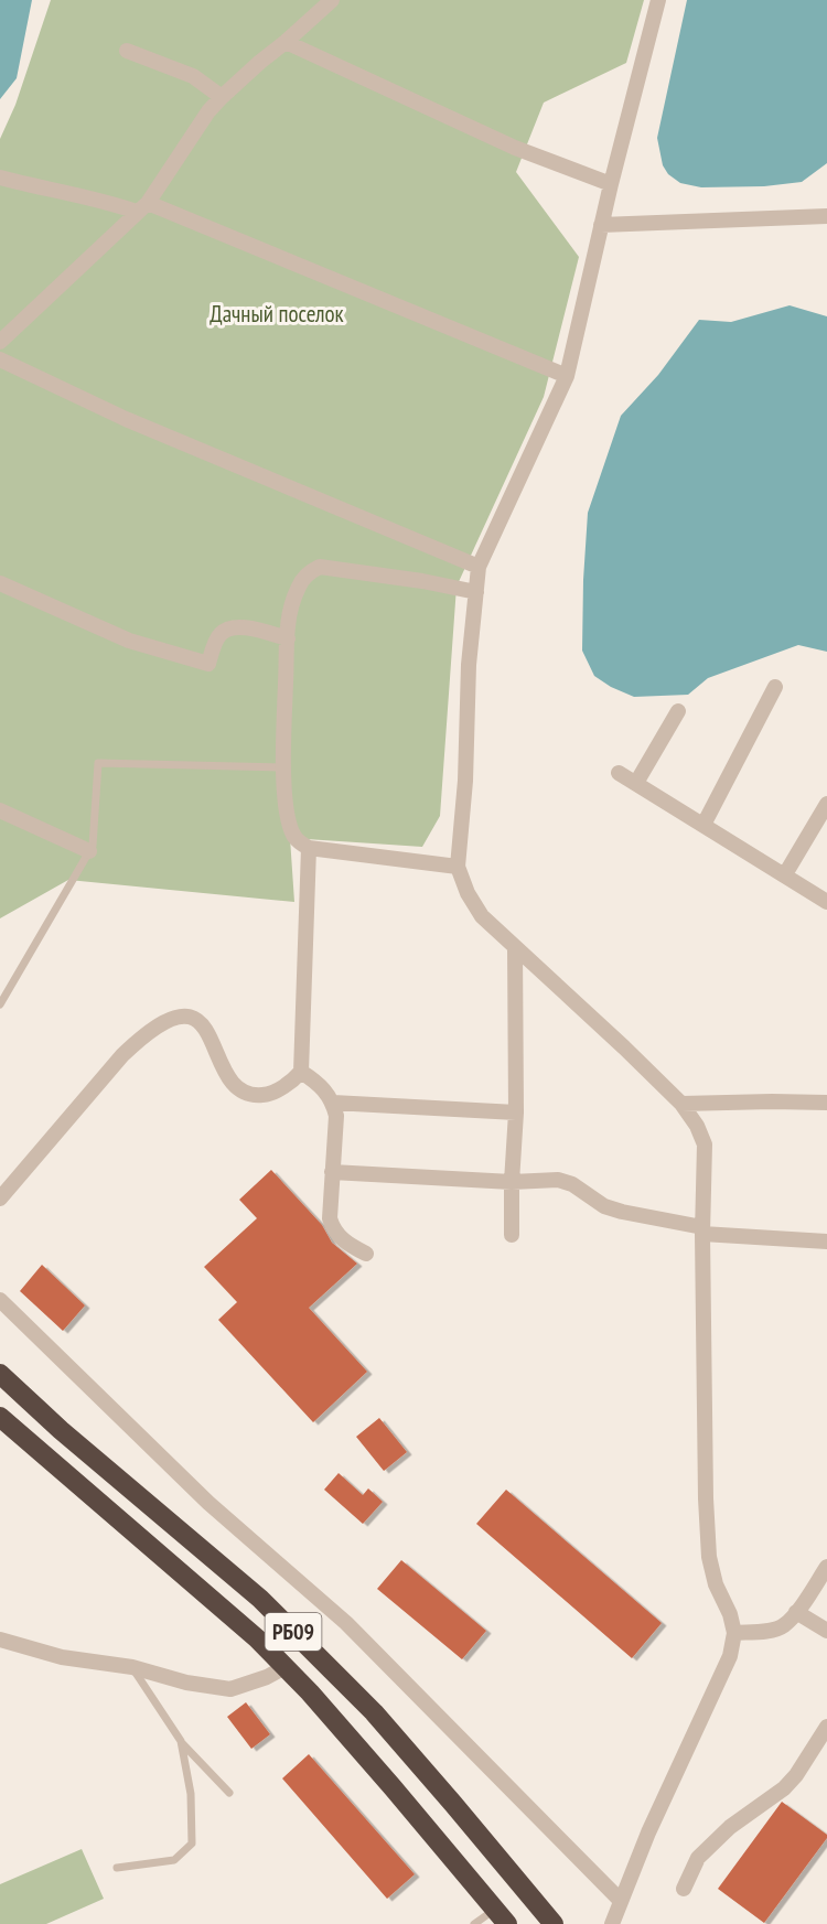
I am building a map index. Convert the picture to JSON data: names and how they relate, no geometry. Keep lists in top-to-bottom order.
{
  "streets": {
    "highway": ["РБ09"]
  },
  "parks": ["Дачный поселок"]
}
